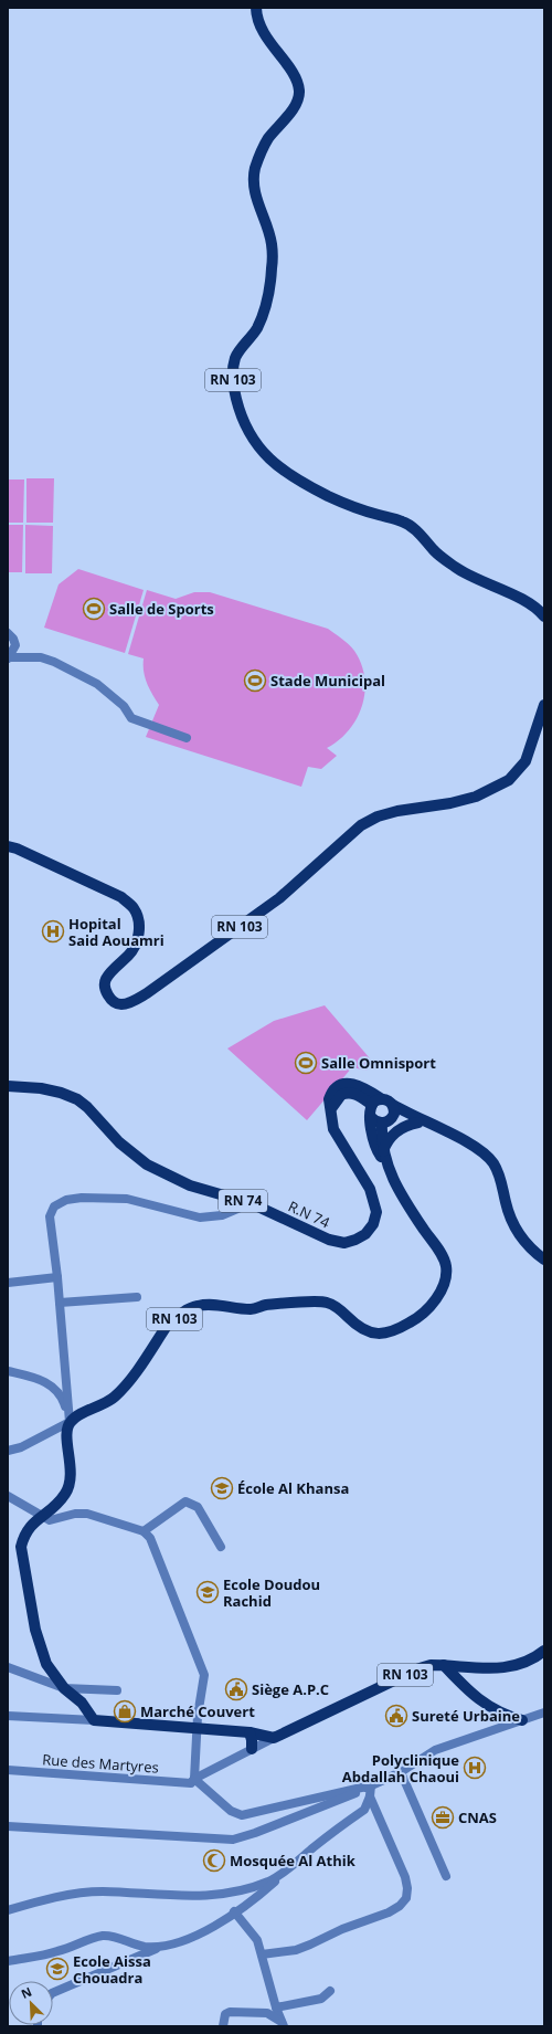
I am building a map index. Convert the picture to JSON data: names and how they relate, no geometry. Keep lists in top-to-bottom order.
{
  "streets": {
    "main road": ["RN 103", "RN 74", "R.N 74"],
    "street": ["Rue des Martyres"]
  },
  "crossings": [
    ["RN 103", "R.N 74"]
  ],
  "places": {
    "sports": ["Salle de Sports", "Stade Municipal", "Salle Omnisport"],
    "hospital": ["Hopital Said Aouamri", "Polyclinique Abdallah Chaoui"],
    "school or university": ["École Al Khansa", "Ecole Doudou Rachid", "Ecole Aissa Chouadra"],
    "public building": ["Siège A.P.C", "Sureté Urbaine"],
    "shop": ["Marché Couvert"],
    "office": ["CNAS"],
    "mosque": ["Mosquée Al Athik"]
  },
  "north": "top left"
}
